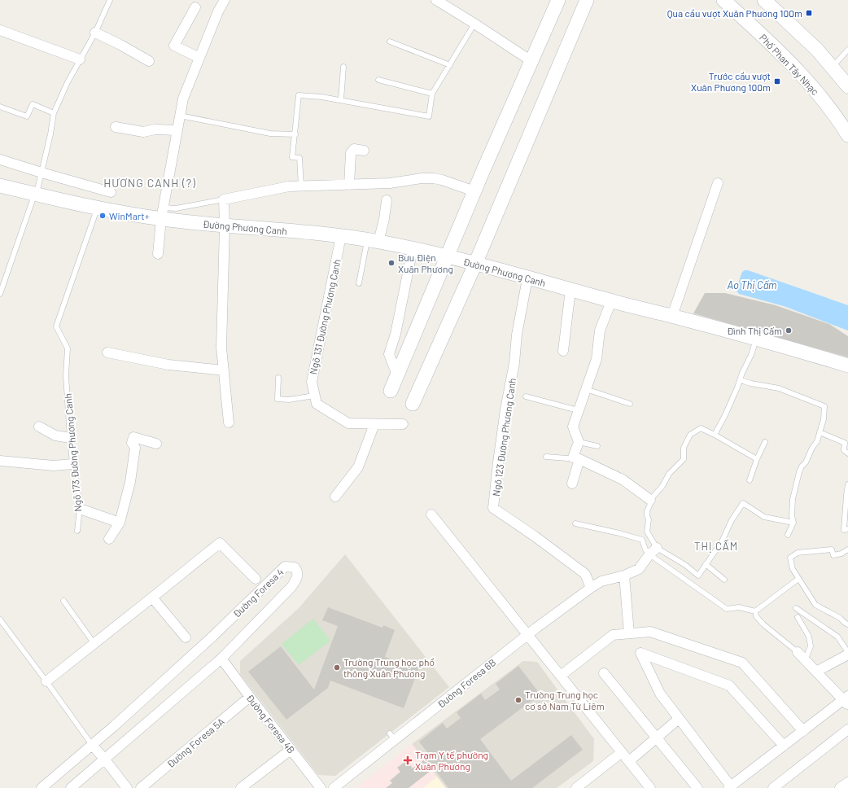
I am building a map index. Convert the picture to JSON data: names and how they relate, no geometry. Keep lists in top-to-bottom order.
{
  "streets": {
    "street": [
      "Phố Phan Tây Nhạc",
      "Đường Phương Canh",
      "Ngõ 131 Đường Phương Canh",
      "Ngõ 123 Đường Phương Canh",
      "Đường Foresa 4",
      "Đường Foresa 6B",
      "Đường Foresa 4B",
      "Đường Foresa 5A"
    ],
    "lane": ["Ngõ 173 Đường Phương Canh"]
  },
  "crossings": [
    ["Đường Phương Canh", "Ngõ 131 Đường Phương Canh"],
    ["Đường Phương Canh", "Ngõ 123 Đường Phương Canh"],
    ["Đường Phương Canh", "Ngõ 173 Đường Phương Canh"],
    ["Ngõ 123 Đường Phương Canh", "Đường Foresa 6B"],
    ["Đường Foresa 4", "Đường Foresa 4B"],
    ["Đường Foresa 4B", "Đường Foresa 5A"]
  ],
  "districts": ["HƯƠNG CANH (?)", "THỊ CẤM"],
  "water": ["Ao Thị Cấm"],
  "places": {
    "transit": ["Qua cầu vượt Xuân Phương 100m", "Trước cầu vượt Xuân Phương 100m"],
    "other": [
      "WinMart+",
      "Bưu Điện Xuân Phương",
      "Đình Thị Cấm",
      "Trường Trung học phổ thông Xuân Phương",
      "Trường Trung học cơ sở Nam Từ Liêm"
    ],
    "health": ["Trạm Y tế phường Xuân Phương"]
  }
}
